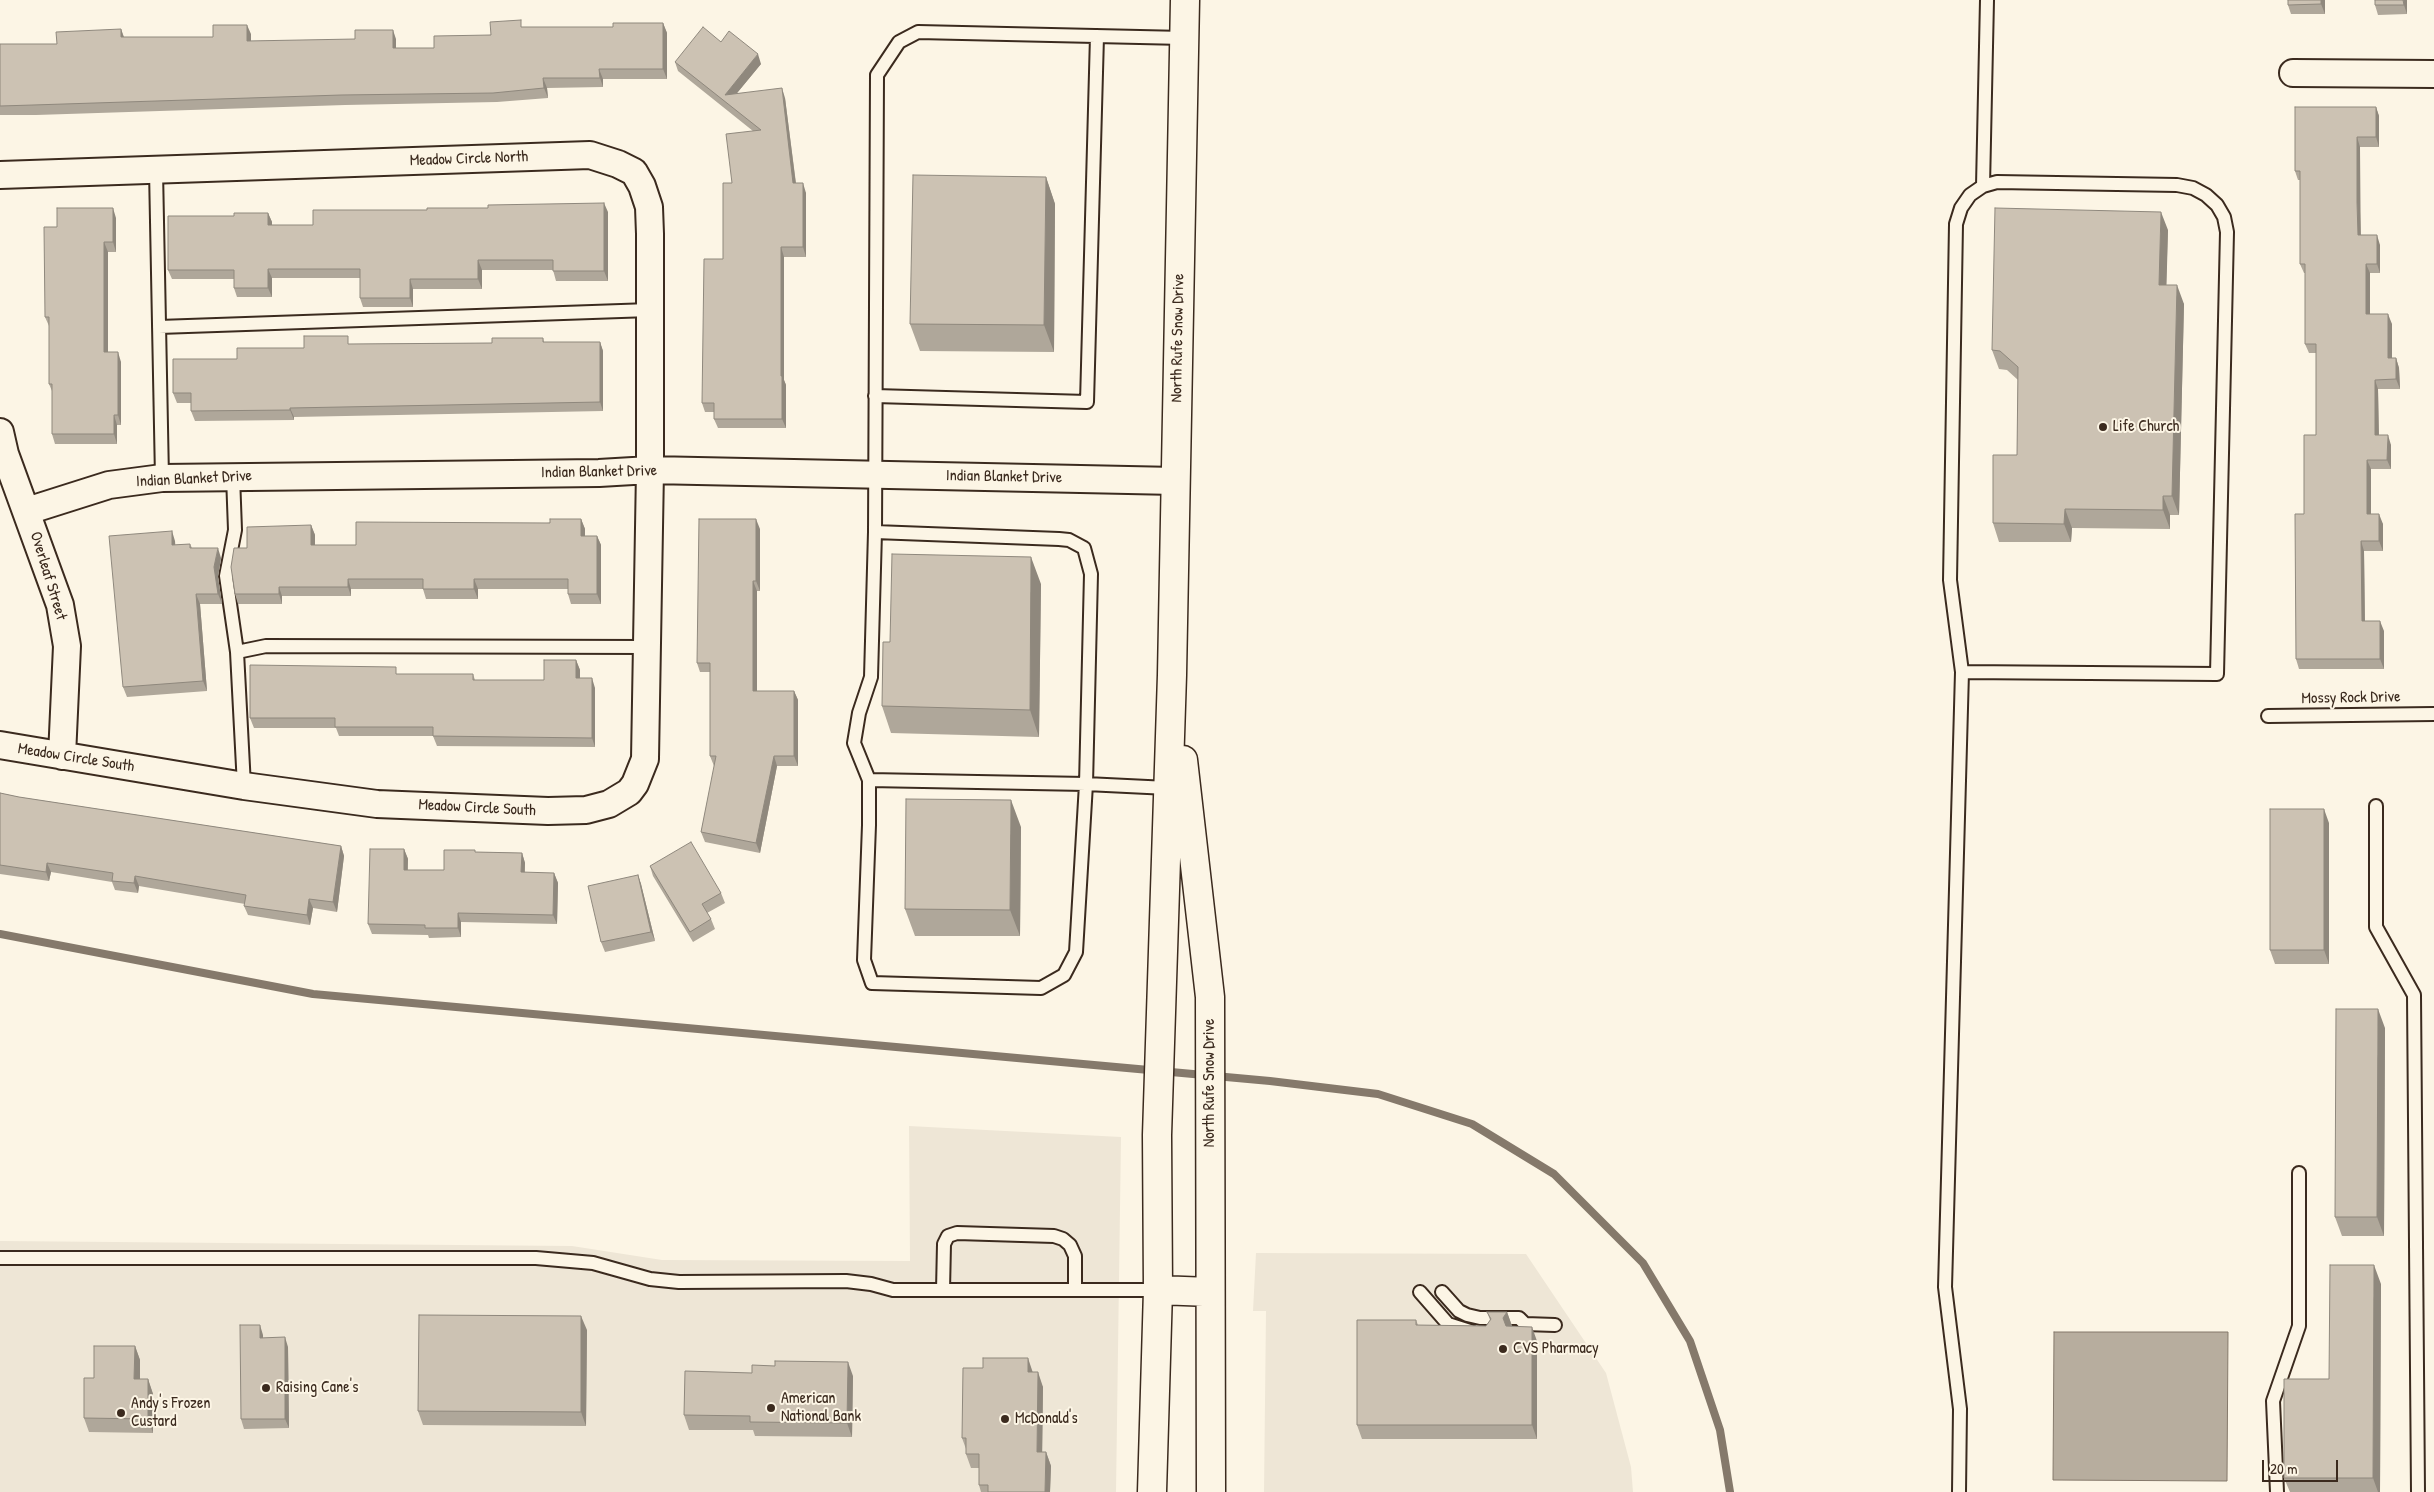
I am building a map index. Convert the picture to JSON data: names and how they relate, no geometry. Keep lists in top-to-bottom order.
{
  "streets": {
    "main road": ["North Rufe Snow Drive"],
    "street": [
      "Meadow Circle North",
      "Indian Blanket Drive",
      "Overleaf Street",
      "Meadow Circle South"
    ],
    "lane": ["Mossy Rock Drive"]
  },
  "crossings": [
    ["Meadow Circle North", "Indian Blanket Drive"],
    ["Meadow Circle North", "Meadow Circle South"],
    ["North Rufe Snow Drive", "Indian Blanket Drive"],
    ["Indian Blanket Drive", "Overleaf Street"],
    ["Indian Blanket Drive", "Meadow Circle South"],
    ["Overleaf Street", "Meadow Circle South"]
  ],
  "places": [
    "Life Church",
    "CVS Pharmacy",
    "Raising Cane's",
    "American National Bank",
    "Andy's Frozen Custard",
    "McDonald's"
  ],
  "scale_bar": "20 m"
}
